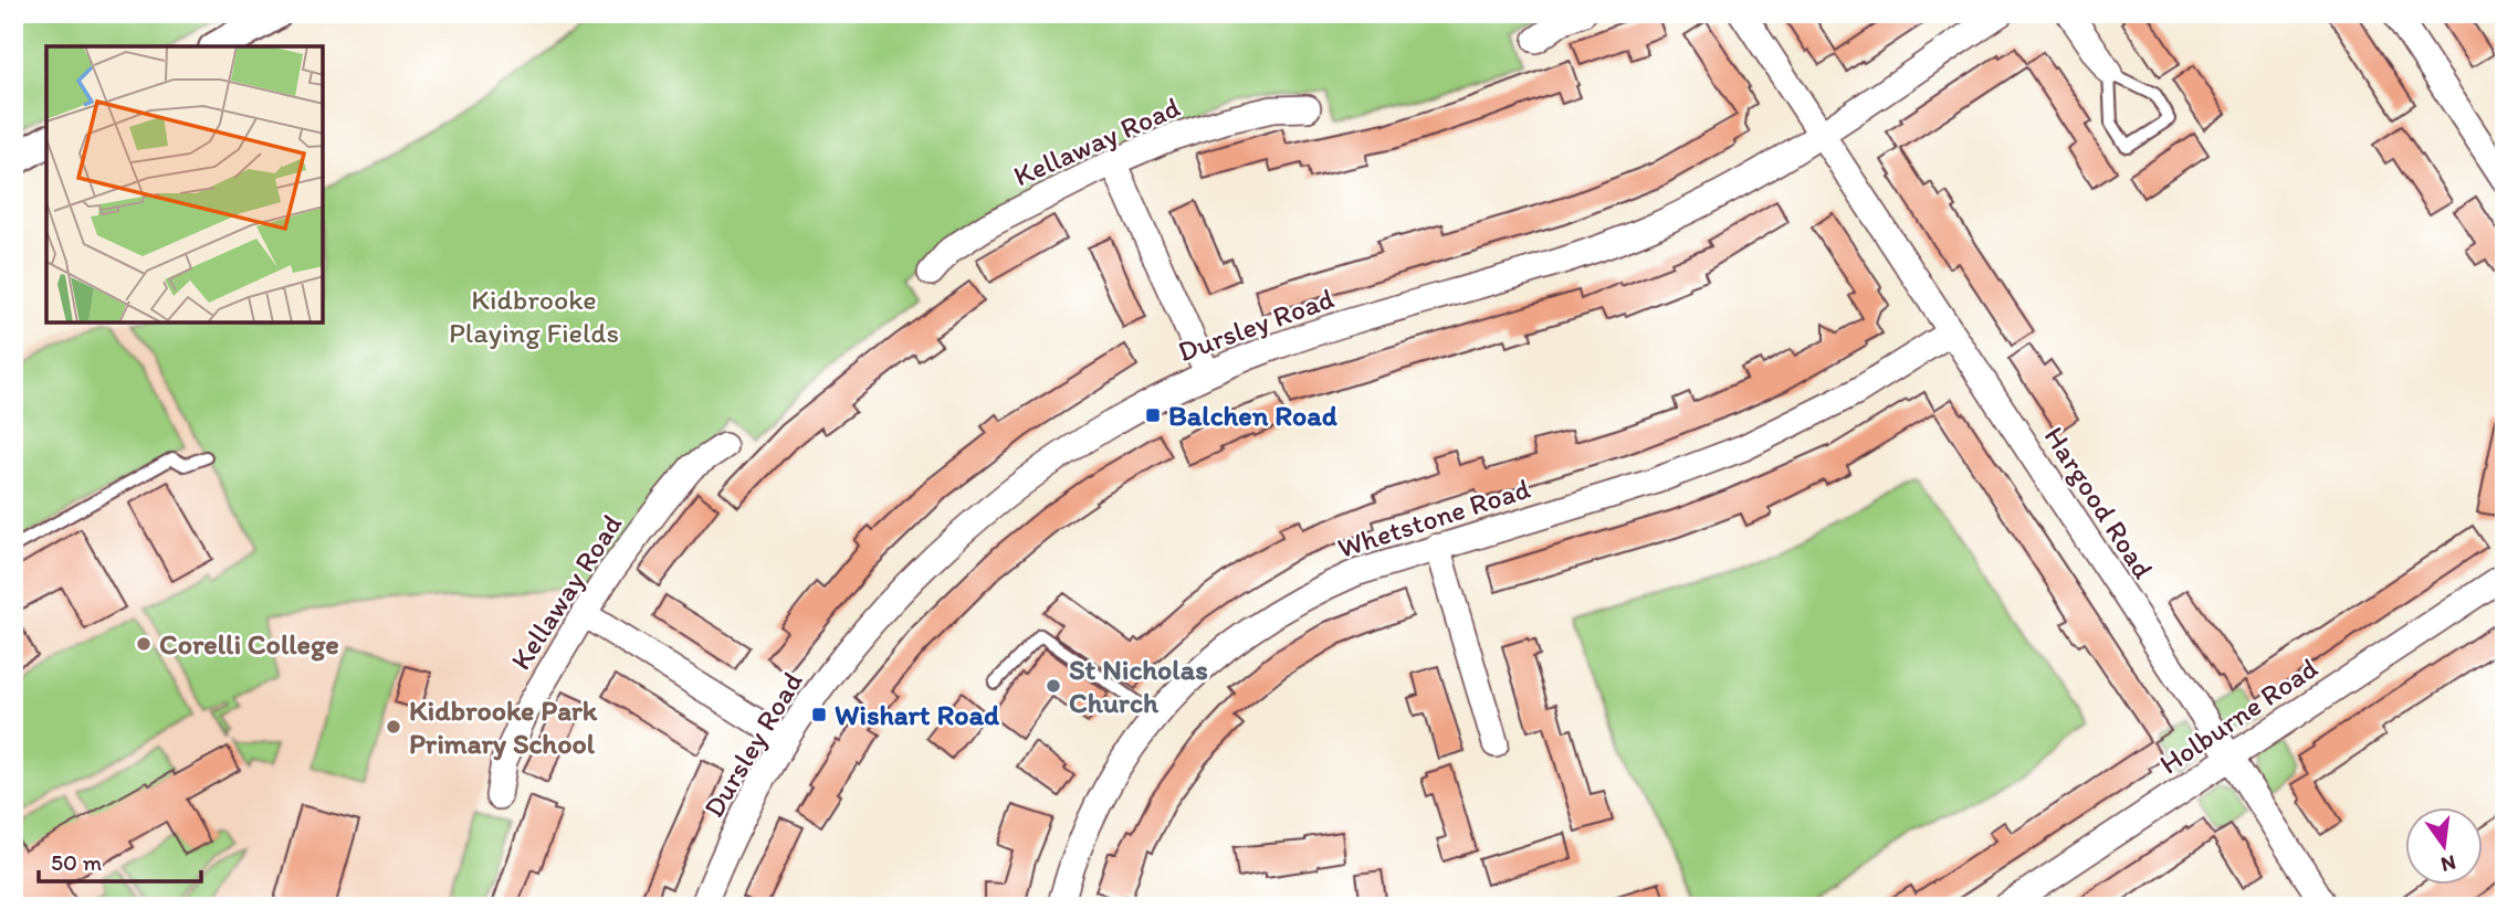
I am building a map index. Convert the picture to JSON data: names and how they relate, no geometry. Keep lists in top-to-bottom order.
{
  "streets": {
    "street": [
      "Kellaway Road",
      "Dursley Road",
      "Hargood Road",
      "Whetstone Road",
      "Holburne Road"
    ]
  },
  "crossings": [
    ["Dursley Road", "Hargood Road"],
    ["Hargood Road", "Whetstone Road"],
    ["Hargood Road", "Holburne Road"]
  ],
  "parks": ["Kidbrooke Playing Fields"],
  "places": {
    "transit": ["Balchen Road", "Wishart Road"],
    "other": ["Corelli College", "St Nicholas Church", "Kidbrooke Park Primary School"]
  },
  "scale_bar": "50 m",
  "north": "bottom"
}
